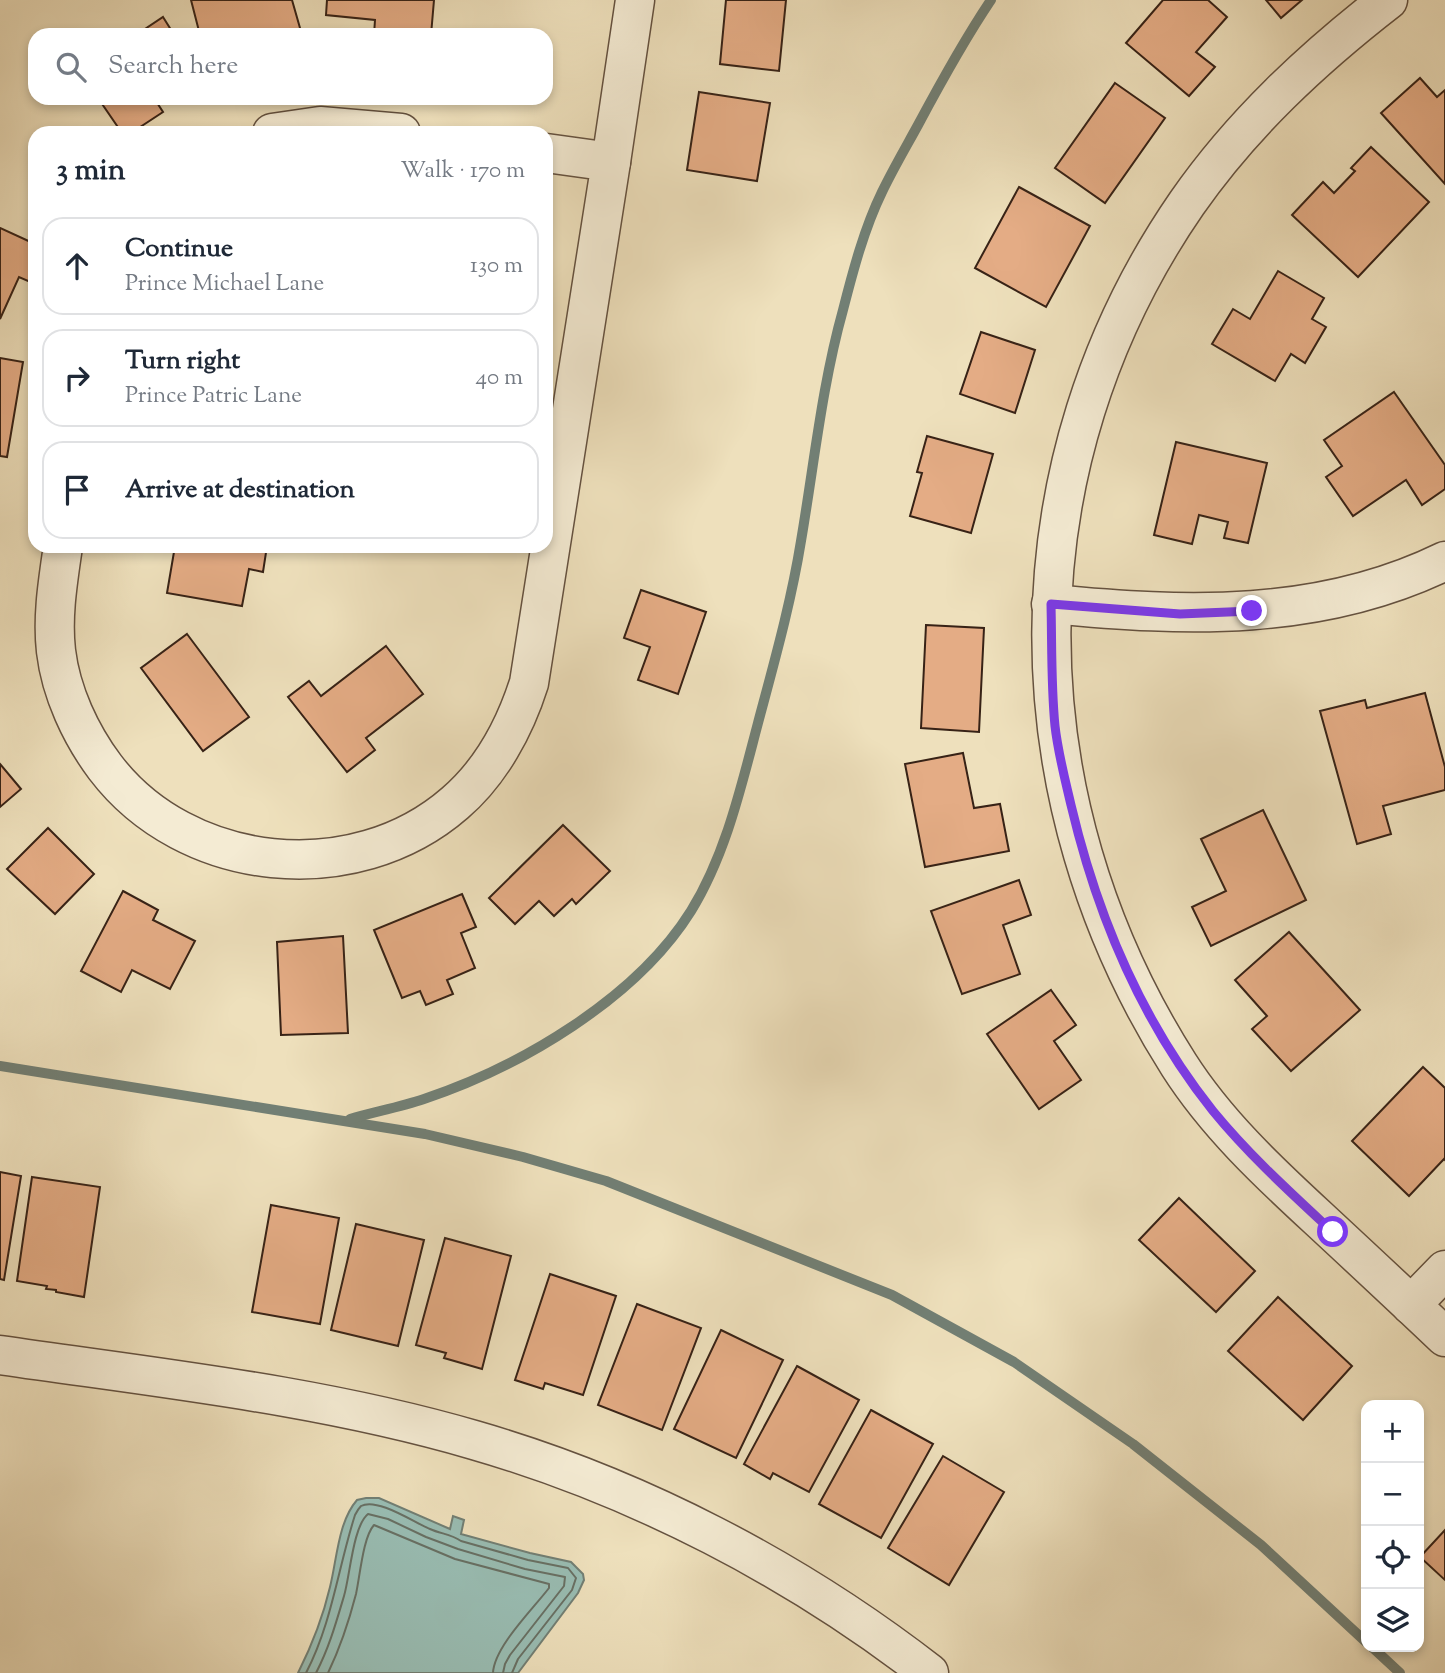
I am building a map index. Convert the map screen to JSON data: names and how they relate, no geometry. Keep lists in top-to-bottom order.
{
  "page": {
    "search": "Search here",
    "heading": ["3 min", "Walk · 170 m"],
    "list": [
      ["Continue", "Prince Michael Lane", "130 m"],
      ["Turn right", "Prince Patric Lane", "40 m"],
      "Arrive at destination"
    ],
    "map_buttons": ["+", "−"]
  }
}
